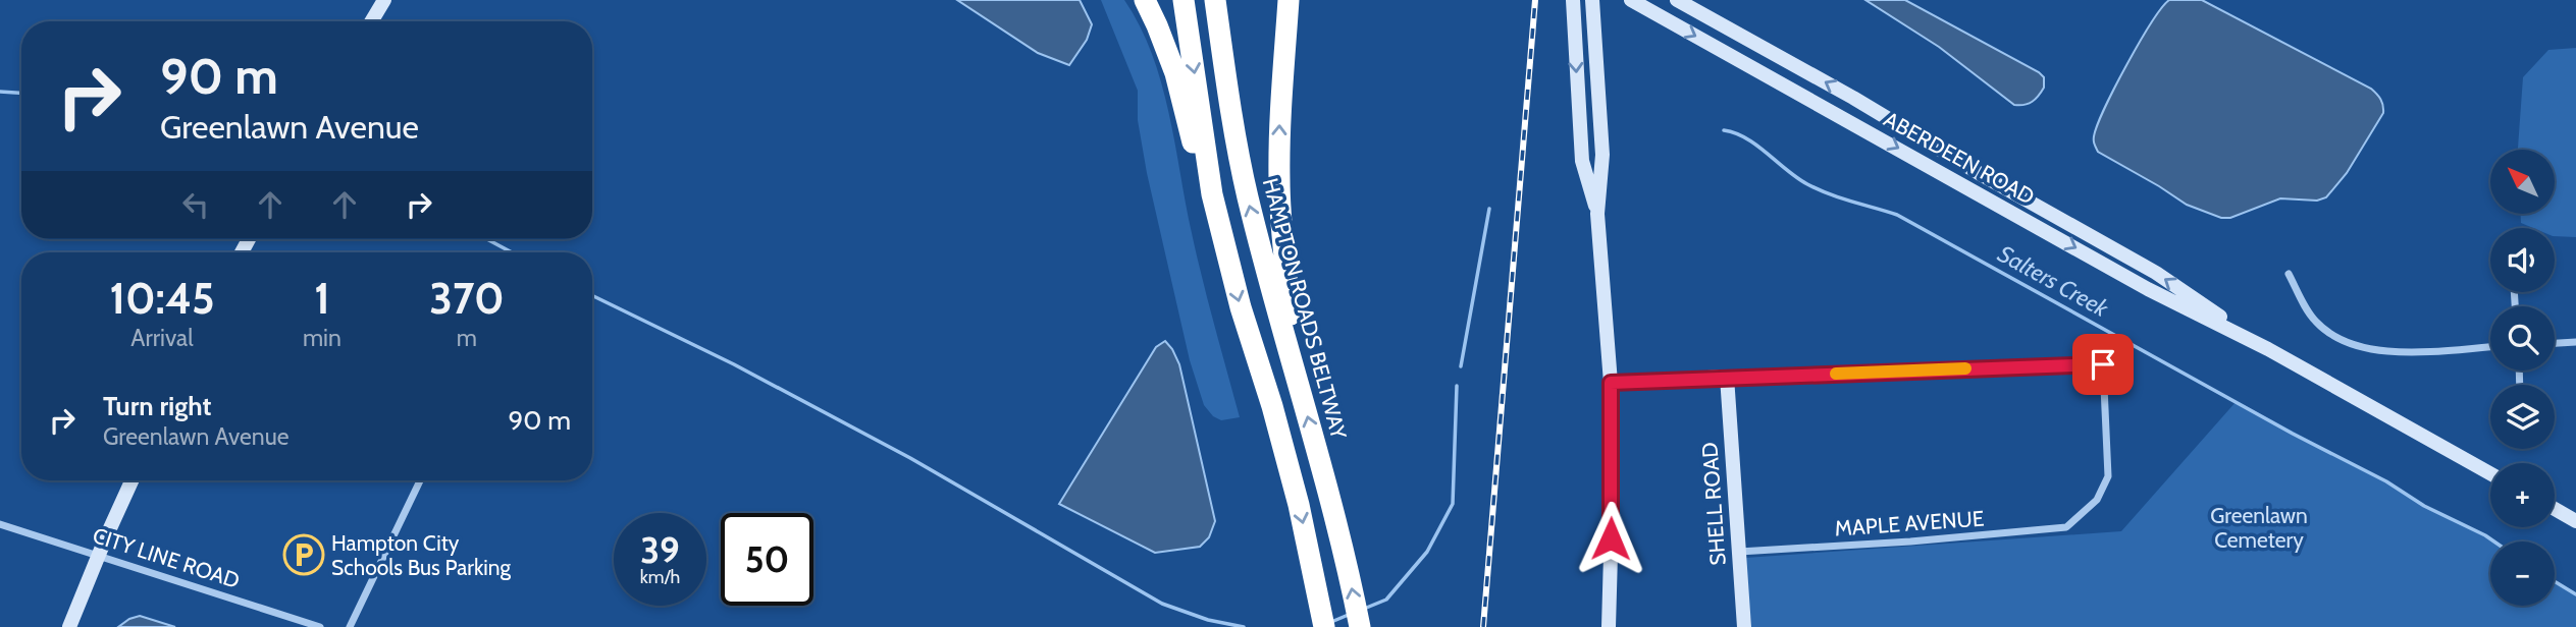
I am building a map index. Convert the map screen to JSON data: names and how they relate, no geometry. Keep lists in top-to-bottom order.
{
  "streets": {
    "highway": ["HAMPTON ROADS BELTWAY"],
    "main road": ["ABERDEEN ROAD", "SHELL ROAD"],
    "street": ["MAPLE AVENUE", "CITY LINE ROAD"]
  },
  "crossings": [
    ["SHELL ROAD", "MAPLE AVENUE"]
  ],
  "water": ["Salters Creek"],
  "parks": ["Greenlawn Cemetery"],
  "places": {
    "parking": ["Hampton City Schools Bus Parking"]
  },
  "north": "top left",
  "page": {
    "turn": ["90 m", "Greenlawn Avenue"],
    "map_buttons": ["+", "−"],
    "eta": [
      "10:45",
      "Arrival",
      "1",
      "min",
      "370",
      "m"
    ],
    "list": [
      {
        "name": "Turn right",
        "note": "Greenlawn Avenue",
        "value": "90 m"
      }
    ],
    "speed": "39 km/h",
    "limit": "50"
  }
}
